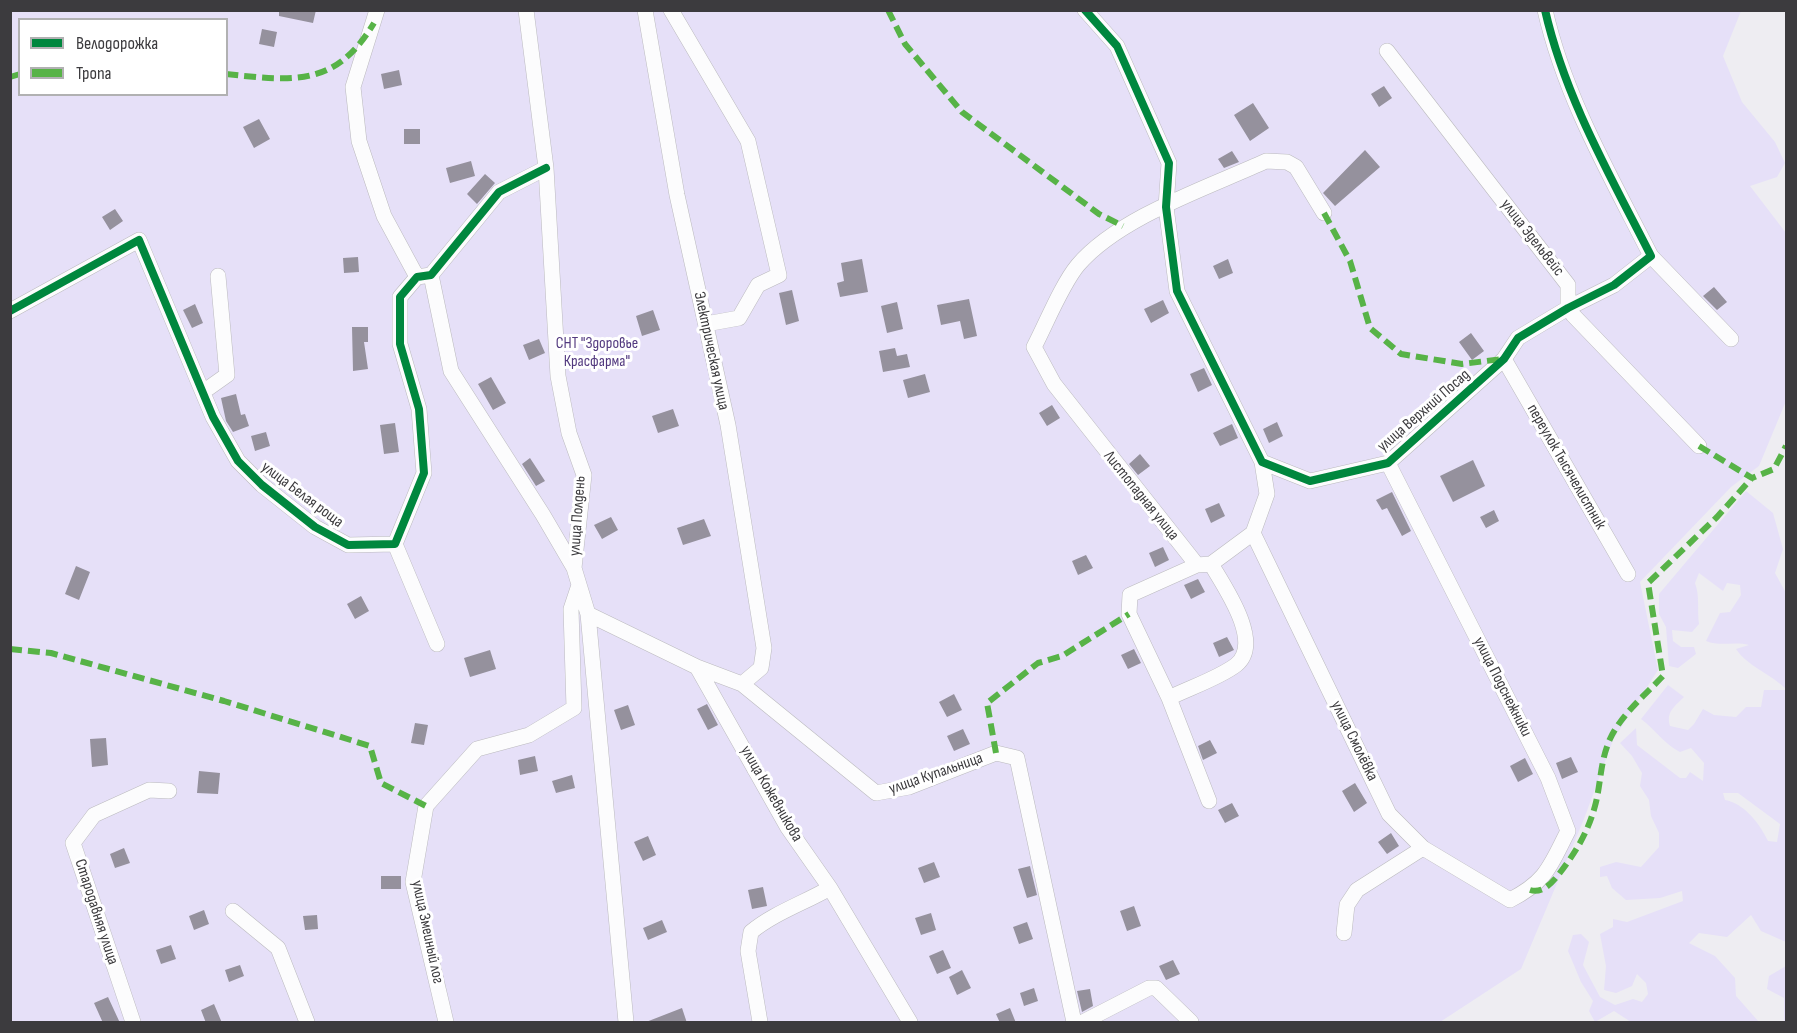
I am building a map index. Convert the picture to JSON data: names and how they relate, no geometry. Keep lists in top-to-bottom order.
{
  "streets": {
    "street": [
      "улица Эдельвейс",
      "Электрическая улица",
      "улица Верхний Посад",
      "переулок Тысячелистник",
      "улица Белая роща",
      "Листопадная улица",
      "улица Полдень",
      "улица Подснежники",
      "улица Смолёвка",
      "улица Купальница",
      "улица Кожевникова",
      "Стародавняя улица",
      "улица Змеиный лог"
    ]
  },
  "crossings": [
    ["улица Эдельвейс", "улица Верхний Посад"],
    ["Электрическая улица", "улица Купальница"],
    ["улица Верхний Посад", "переулок Тысячелистник"],
    ["улица Верхний Посад", "улица Подснежники"],
    ["улица Полдень", "улица Змеиный лог"],
    ["улица Подснежники", "улица Смолёвка"],
    ["улица Купальница", "улица Кожевникова"]
  ],
  "parks": ["СНТ \"Здоровье Красфарма\""],
  "legend": ["Велодорожка", "Тропа"]
}
